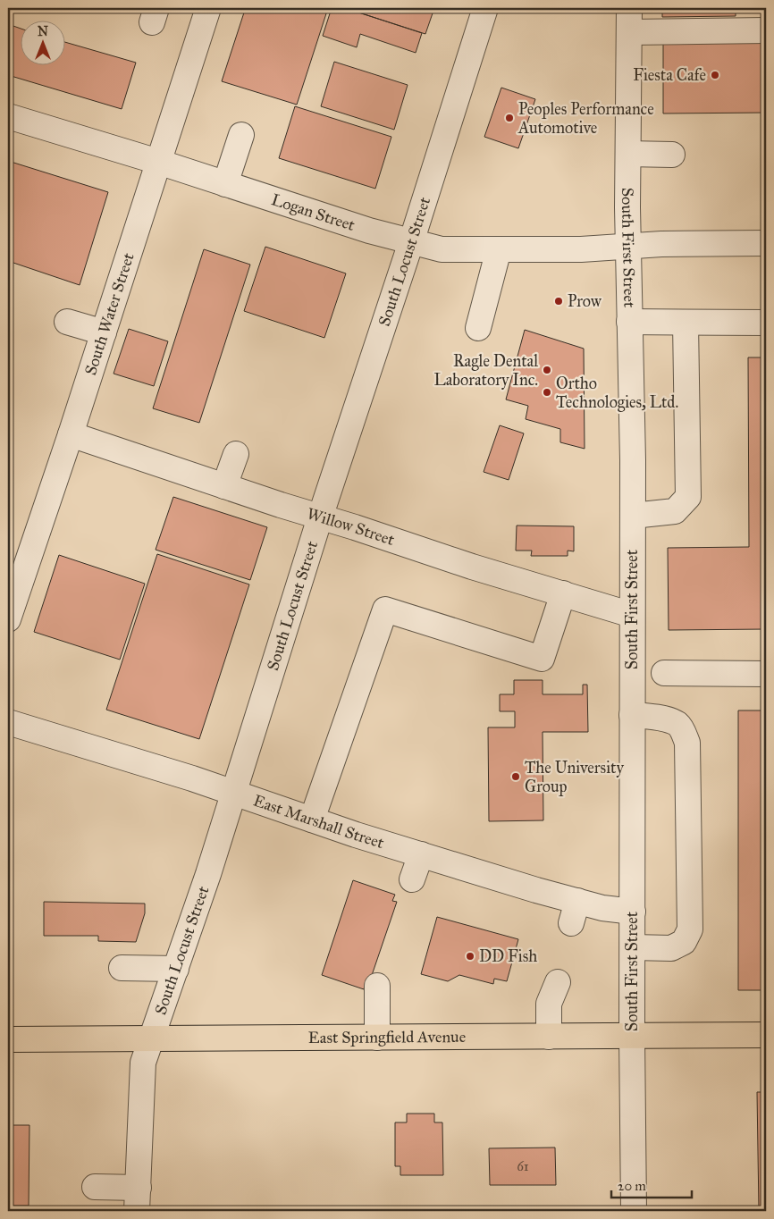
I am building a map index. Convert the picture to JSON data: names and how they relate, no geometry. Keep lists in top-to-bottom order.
{
  "streets": {
    "main road": ["East Springfield Avenue"],
    "street": [
      "Logan Street",
      "South First Street",
      "South Locust Street",
      "South Water Street",
      "Willow Street",
      "East Marshall Street"
    ]
  },
  "crossings": [
    ["Logan Street", "South First Street"],
    ["Logan Street", "South Locust Street"],
    ["Logan Street", "South Water Street"],
    ["South First Street", "Willow Street"],
    ["South First Street", "East Marshall Street"],
    ["South First Street", "East Springfield Avenue"],
    ["South Locust Street", "Willow Street"],
    ["South Locust Street", "East Marshall Street"],
    ["South Locust Street", "East Springfield Avenue"],
    ["South Water Street", "Willow Street"]
  ],
  "places": [
    "Fiesta Cafe",
    "Peoples Performance Automotive",
    "Prow",
    "Ragle Dental Laboratory Inc.",
    "Ortho Technologies, Ltd.",
    "The University Group",
    "DD Fish"
  ],
  "house_numbers": ["61"],
  "scale_bar": "20 m",
  "north": "top"
}
